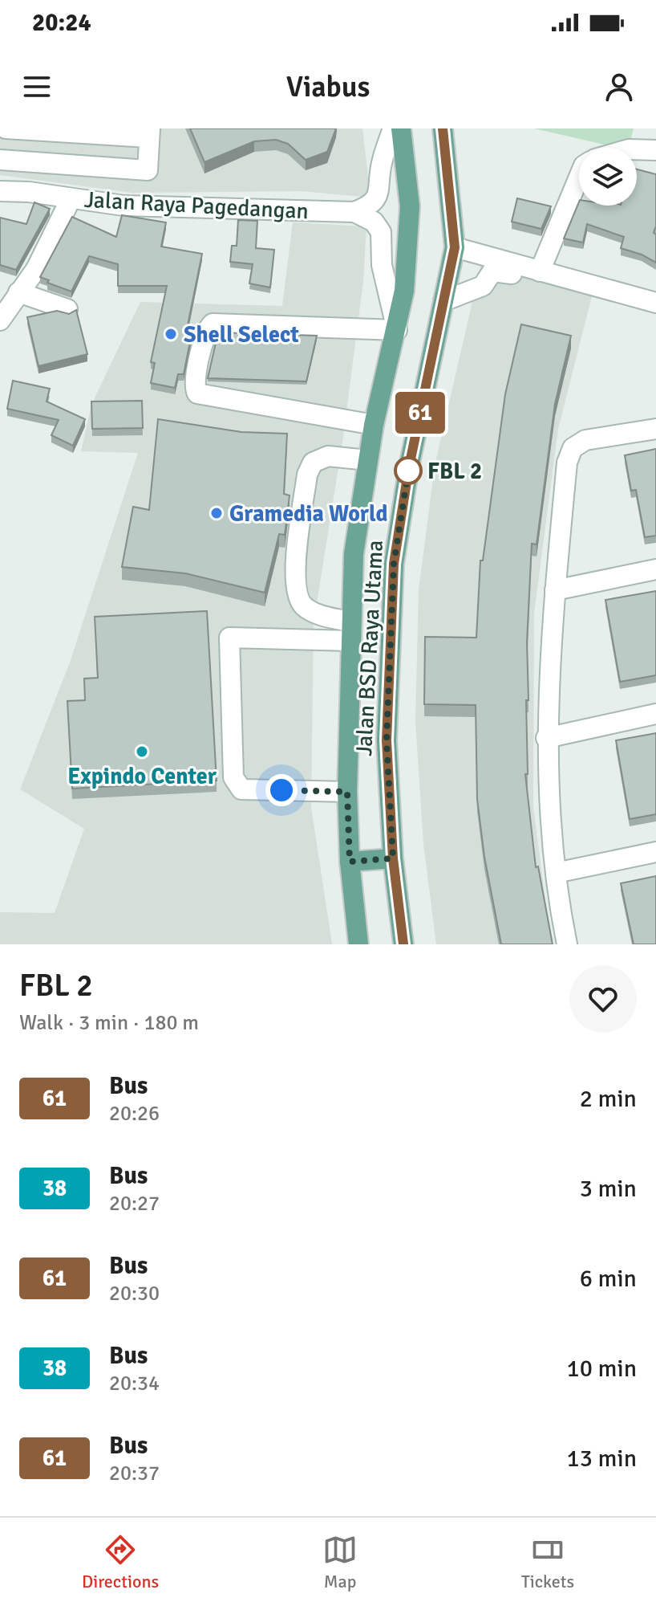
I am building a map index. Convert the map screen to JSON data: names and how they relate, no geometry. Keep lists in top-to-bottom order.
{
  "streets": {
    "main road": ["Jalan BSD Raya Utama"],
    "street": ["Jalan Raya Pagedangan"]
  },
  "places": [
    "Shell Select",
    "FBL 2",
    "Gramedia World",
    "Expindo Center"
  ],
  "lines": ["bus line 61"],
  "page": {
    "status": "20:24",
    "header": "Viabus",
    "on_map": "61",
    "heading": ["FBL 2", "Walk · 3 min · 180 m"],
    "list": [
      {
        "mark": "61",
        "name": "Bus",
        "note": "20:26",
        "value": "2 min"
      },
      {
        "mark": "38",
        "name": "Bus",
        "note": "20:27",
        "value": "3 min"
      },
      {
        "mark": "61",
        "name": "Bus",
        "note": "20:30",
        "value": "6 min"
      },
      {
        "mark": "38",
        "name": "Bus",
        "note": "20:34",
        "value": "10 min"
      },
      {
        "mark": "61",
        "name": "Bus",
        "note": "20:37",
        "value": "13 min"
      }
    ],
    "tabs": ["Directions", "Map", "Tickets"]
  }
}
